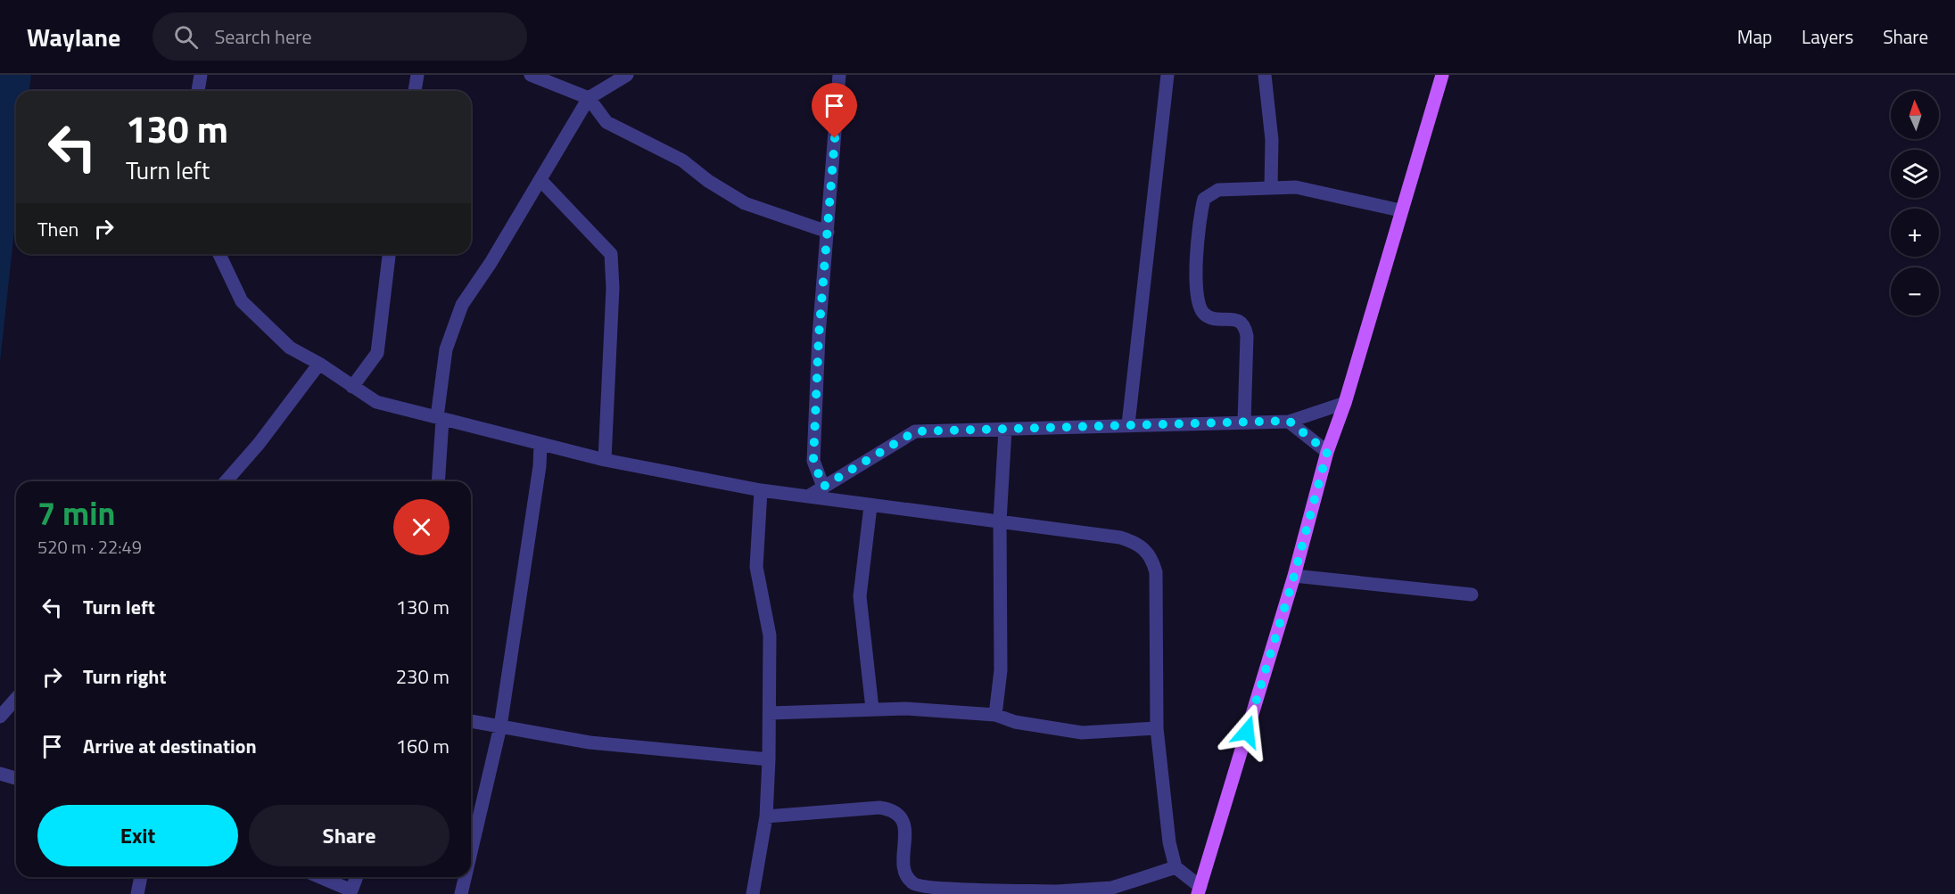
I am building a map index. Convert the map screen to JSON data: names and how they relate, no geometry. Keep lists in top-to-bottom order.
{
  "north": "top",
  "page": {
    "header": "Waylane",
    "search": "Search here",
    "nav": ["Map", "Layers", "Share"],
    "map_buttons": ["+", "−"],
    "turn": ["130 m", "Turn left"],
    "then": "Then",
    "heading": ["7 min", "520 m · 22:49"],
    "list": [
      {
        "name": "Turn left",
        "value": "130 m"
      },
      {
        "name": "Turn right",
        "value": "230 m"
      },
      {
        "name": "Arrive at destination",
        "value": "160 m"
      }
    ],
    "buttons": ["Exit", "Share"]
  }
}
